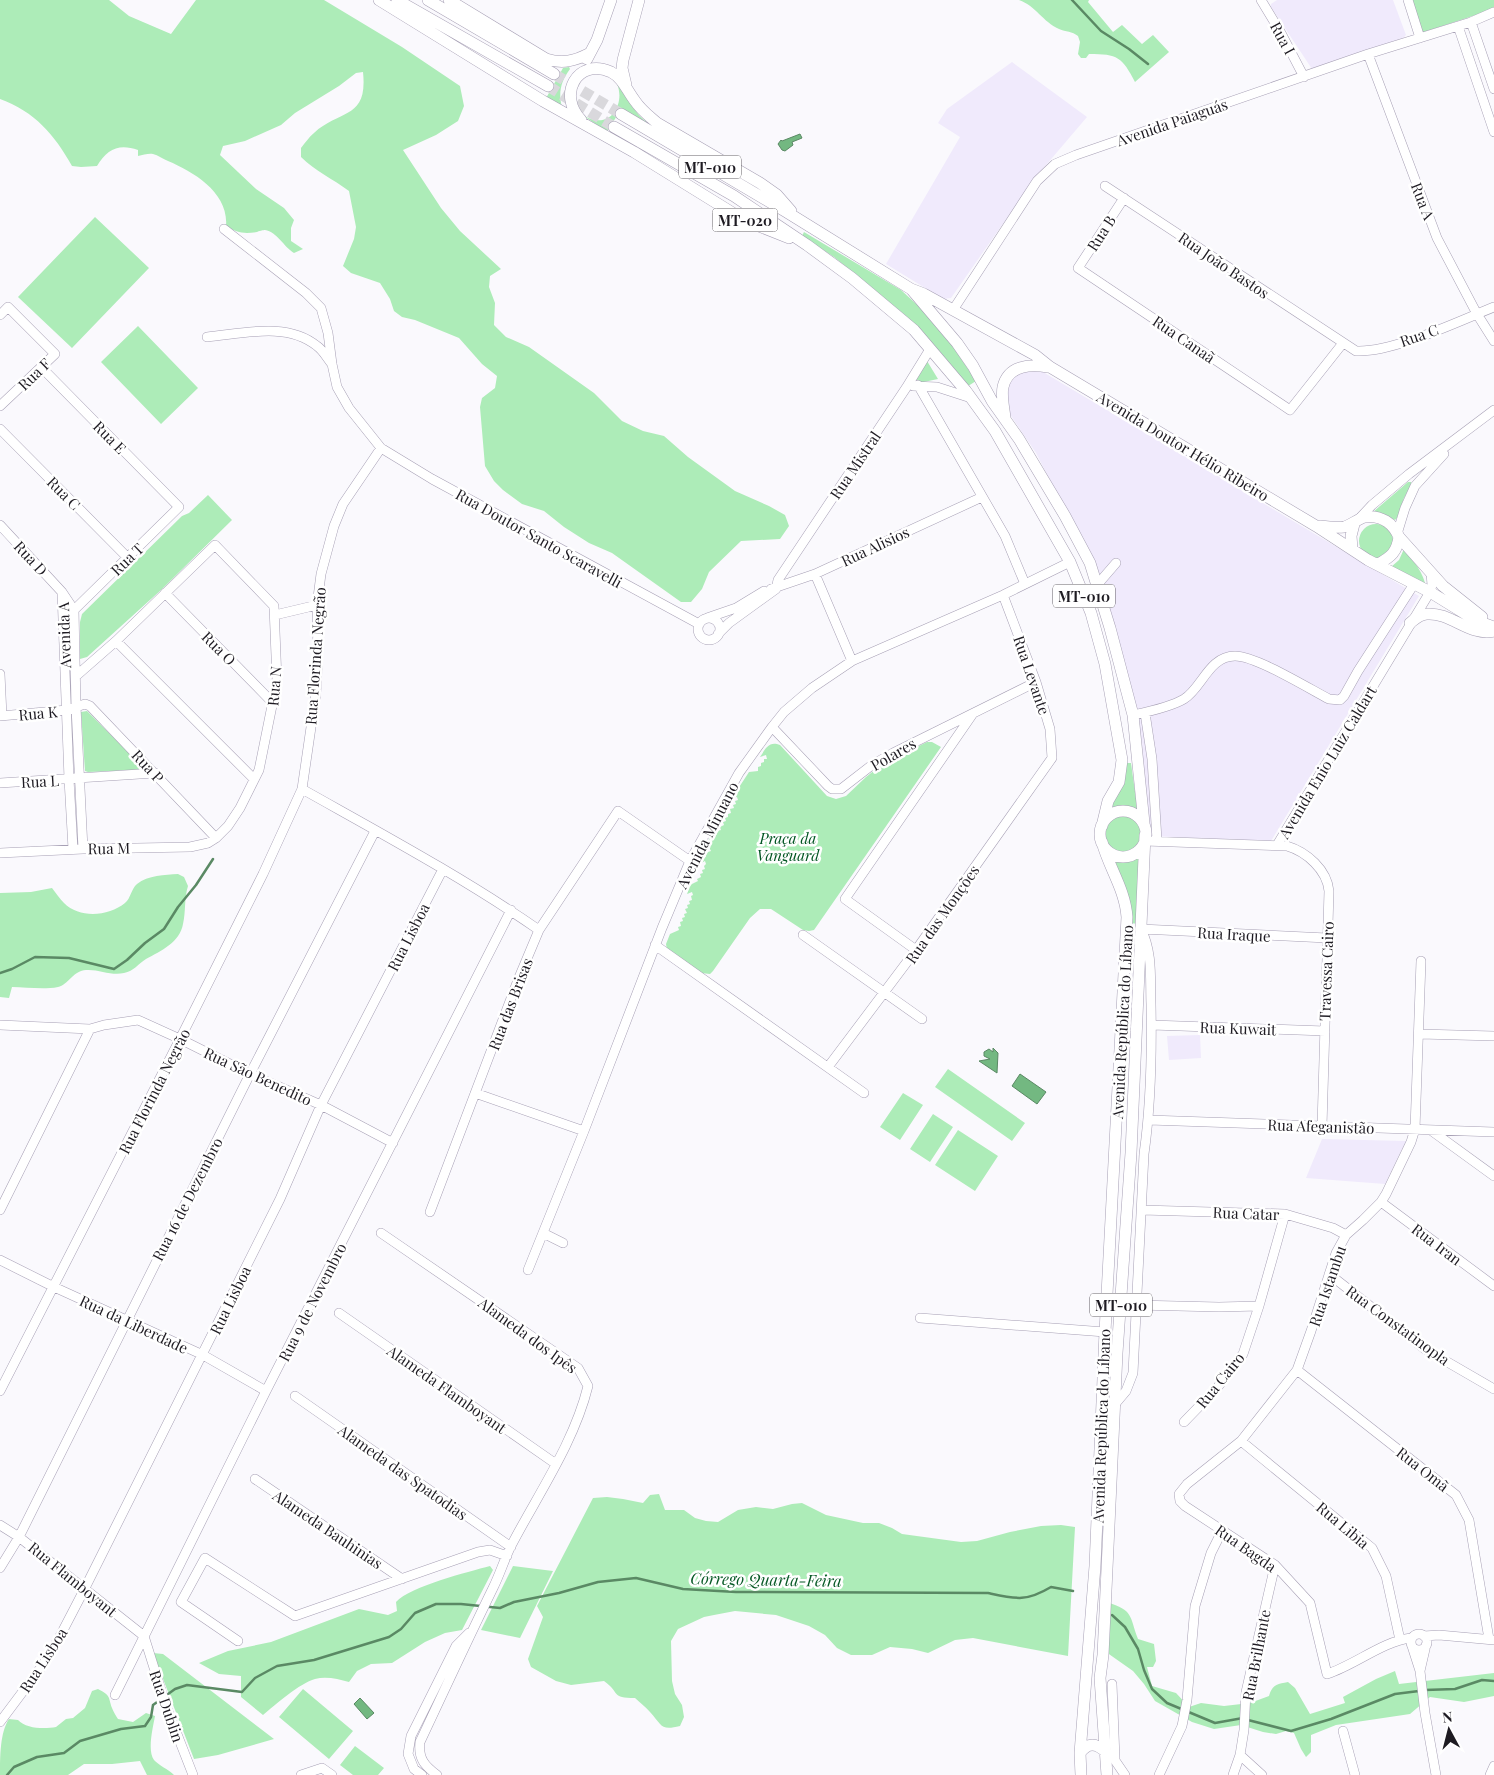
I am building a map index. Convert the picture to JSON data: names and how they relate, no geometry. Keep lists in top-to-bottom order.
{
  "streets": {
    "main road": [
      "MT-010",
      "MT-020",
      "Avenida Doutor Hélio Ribeiro",
      "Avenida República do Líbano"
    ],
    "street": [
      "Rua I",
      "Avenida Paiaguás",
      "Rua A",
      "Rua B",
      "Rua João Bastos",
      "Rua C",
      "Rua Canaã",
      "Rua F",
      "Rua E",
      "Rua Mistral",
      "Rua Doutor Santo Scaravelli",
      "Rua Alisios",
      "Rua D",
      "Rua T",
      "Avenida A",
      "Rua O",
      "Rua Florinda Negrão",
      "Rua Levante",
      "Rua N",
      "Rua K",
      "Polares",
      "Avenida Enio Luiz Caldart",
      "Rua P",
      "Rua L",
      "Avenida Minuano",
      "Rua M",
      "Rua das Monções",
      "Rua Iraque",
      "Rua Lisboa",
      "Travessa Cairo",
      "Rua das Brisas",
      "Rua Kuwait",
      "Rua São Benedito",
      "Rua Afeganistão",
      "Rua 16 de Dezembro",
      "Rua Catar",
      "Rua Iran",
      "Rua Istambu",
      "Rua 9 de Novembro",
      "Rua da Liberdade",
      "Rua Constatinopla",
      "Alameda dos Ipês",
      "Rua Cairo",
      "Alameda Flamboyant",
      "Rua Omã",
      "Alameda das Spatodias",
      "Rua Libia",
      "Alameda Bauhinias",
      "Rua Bagda",
      "Rua Flamboyant",
      "Rua Brilhante",
      "Rua Dublin"
    ]
  },
  "crossings": [
    ["Rua I", "Avenida Paiaguás"],
    ["Avenida Paiaguás", "MT-010"],
    ["Avenida Paiaguás", "Rua A"],
    ["MT-010", "MT-020"],
    ["MT-010", "Avenida Doutor Hélio Ribeiro"],
    ["MT-010", "Avenida República do Líbano"],
    ["Rua A", "Rua C"],
    ["MT-020", "Avenida República do Líbano"],
    ["Rua B", "Rua João Bastos"],
    ["Rua B", "Rua Canaã"],
    ["Rua João Bastos", "Rua C"],
    ["Rua João Bastos", "Rua Canaã"],
    ["Rua C", "Rua Canaã"],
    ["Rua C", "Rua T"],
    ["Rua F", "Rua E"],
    ["Rua E", "Rua T"],
    ["Avenida Doutor Hélio Ribeiro", "Avenida Enio Luiz Caldart"],
    ["Rua Mistral", "Rua Alisios"],
    ["Rua Mistral", "Avenida República do Líbano"],
    ["Rua Doutor Santo Scaravelli", "Rua Florinda Negrão"],
    ["Rua D", "Avenida A"],
    ["Rua T", "Avenida A"],
    ["Avenida A", "Rua K"],
    ["Avenida A", "Rua P"],
    ["Avenida A", "Rua L"],
    ["Avenida A", "Rua M"],
    ["Rua O", "Rua N"],
    ["Rua Florinda Negrão", "Rua São Benedito"],
    ["Rua Florinda Negrão", "Rua da Liberdade"],
    ["Rua Levante", "Polares"],
    ["Rua Levante", "Avenida Minuano"],
    ["Rua Levante", "Rua das Monções"],
    ["Rua N", "Rua P"],
    ["Rua N", "Rua M"],
    ["Rua K", "Rua P"],
    ["Polares", "Avenida Minuano"],
    ["Avenida Enio Luiz Caldart", "Travessa Cairo"],
    ["Avenida Enio Luiz Caldart", "Avenida República do Líbano"],
    ["Rua P", "Rua L"],
    ["Rua P", "Rua M"],
    ["Avenida Minuano", "Rua das Brisas"],
    ["Avenida Minuano", "Avenida República do Líbano"],
    ["Rua Iraque", "Travessa Cairo"],
    ["Rua Iraque", "Avenida República do Líbano"],
    ["Rua Lisboa", "Rua São Benedito"],
    ["Rua Lisboa", "Rua da Liberdade"],
    ["Rua Lisboa", "Rua Flamboyant"],
    ["Travessa Cairo", "Rua Kuwait"],
    ["Travessa Cairo", "Rua Afeganistão"],
    ["Avenida República do Líbano", "Rua Kuwait"],
    ["Avenida República do Líbano", "Rua Afeganistão"],
    ["Avenida República do Líbano", "Rua Catar"],
    ["Rua São Benedito", "Rua 16 de Dezembro"],
    ["Rua São Benedito", "Rua 9 de Novembro"],
    ["Rua Afeganistão", "Rua Istambu"],
    ["Rua 16 de Dezembro", "Rua da Liberdade"],
    ["Rua 16 de Dezembro", "Rua Flamboyant"],
    ["Rua Catar", "Rua Istambu"],
    ["Rua Iran", "Rua Istambu"],
    ["Rua Istambu", "Rua Constatinopla"],
    ["Rua Istambu", "Rua Omã"],
    ["Rua Istambu", "Rua Libia"],
    ["Rua Istambu", "Rua Bagda"],
    ["Rua 9 de Novembro", "Rua da Liberdade"],
    ["Rua 9 de Novembro", "Rua Flamboyant"],
    ["Rua 9 de Novembro", "Rua Dublin"],
    ["Alameda dos Ipês", "Alameda Flamboyant"],
    ["Alameda dos Ipês", "Alameda das Spatodias"],
    ["Rua Libia", "Rua Bagda"],
    ["Rua Bagda", "Rua Brilhante"],
    ["Rua Flamboyant", "Rua Dublin"]
  ],
  "water": ["Córrego Quarta-Feira"],
  "parks": ["Praça da Vanguard"],
  "north": "top"
}
